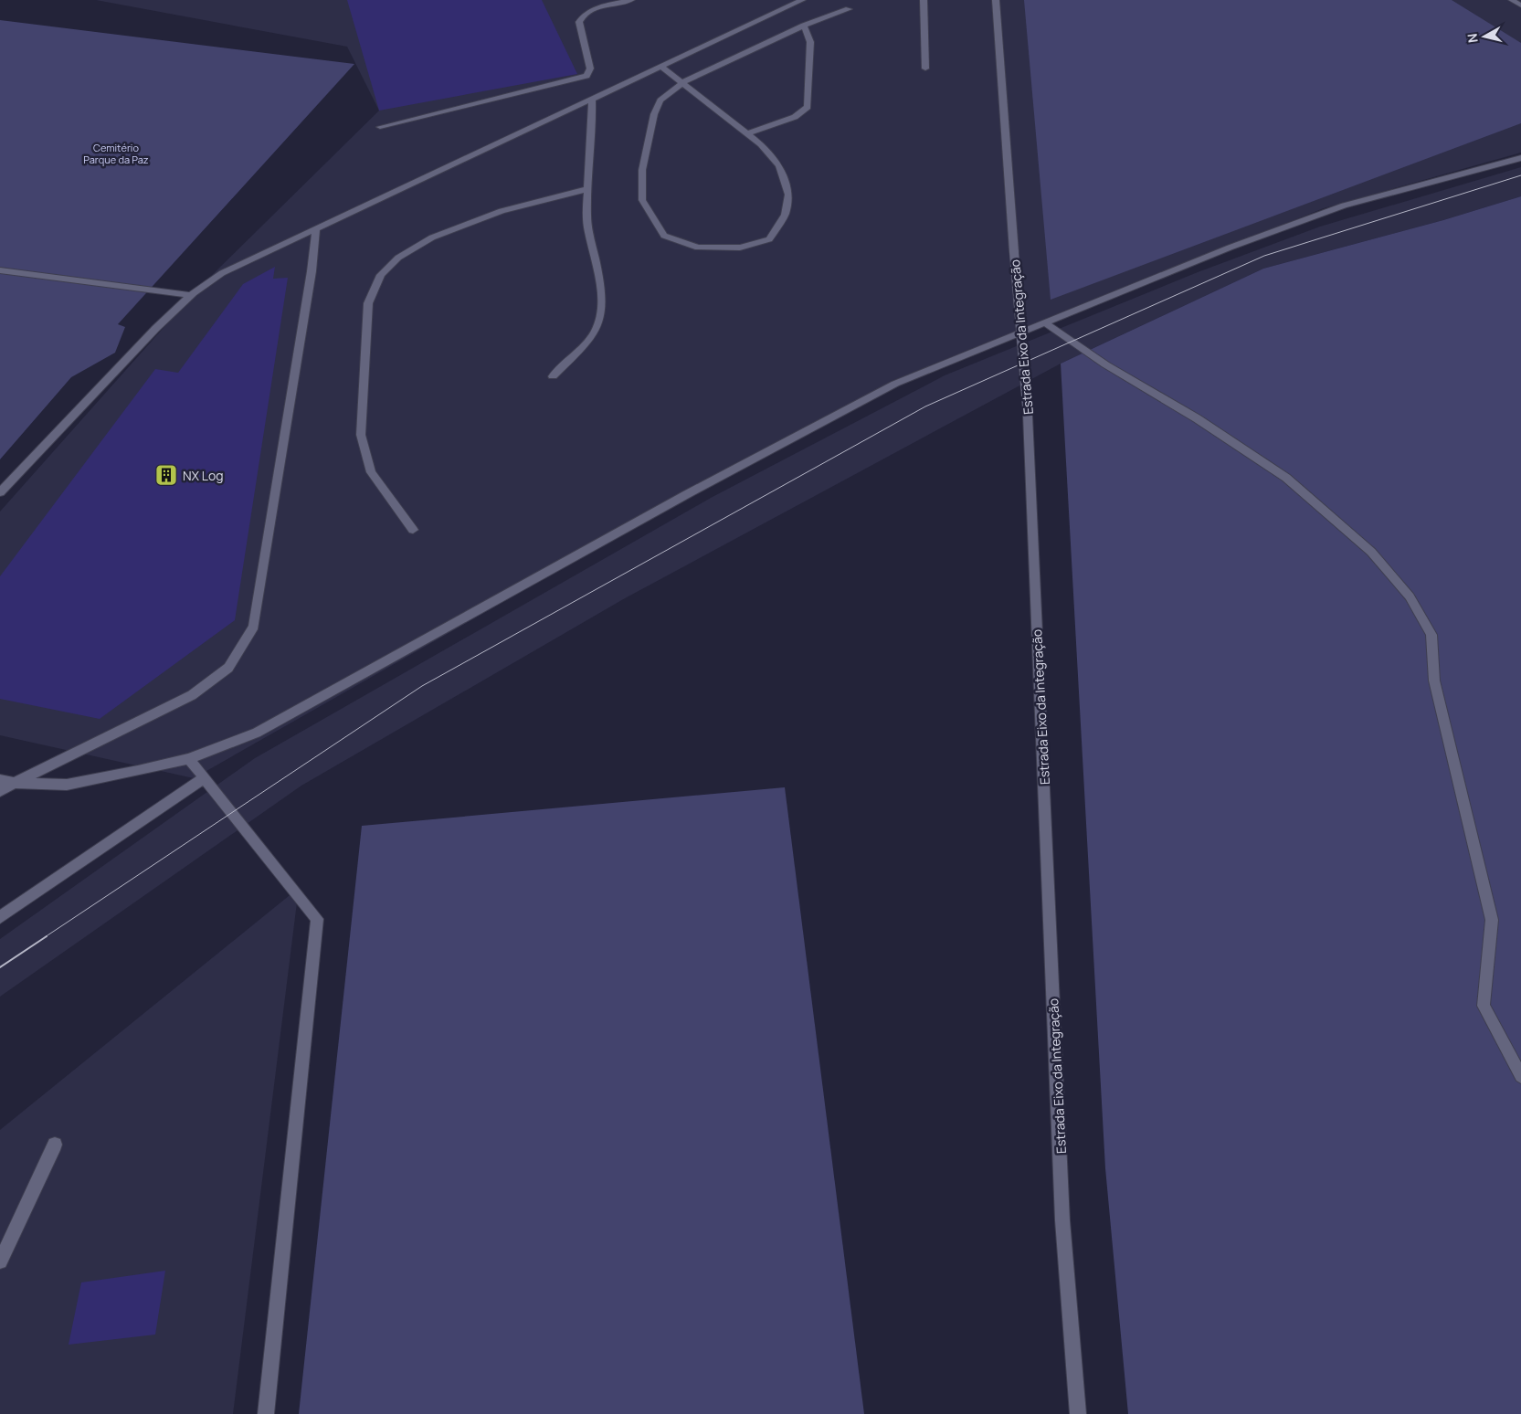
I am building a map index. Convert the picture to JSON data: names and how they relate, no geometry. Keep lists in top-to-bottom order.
{
  "streets": {
    "main road": ["Estrada Eixo da Integração"]
  },
  "parks": ["Cemitério Parque da Paz"],
  "places": {
    "building": ["NX Log"]
  },
  "north": "left"
}
